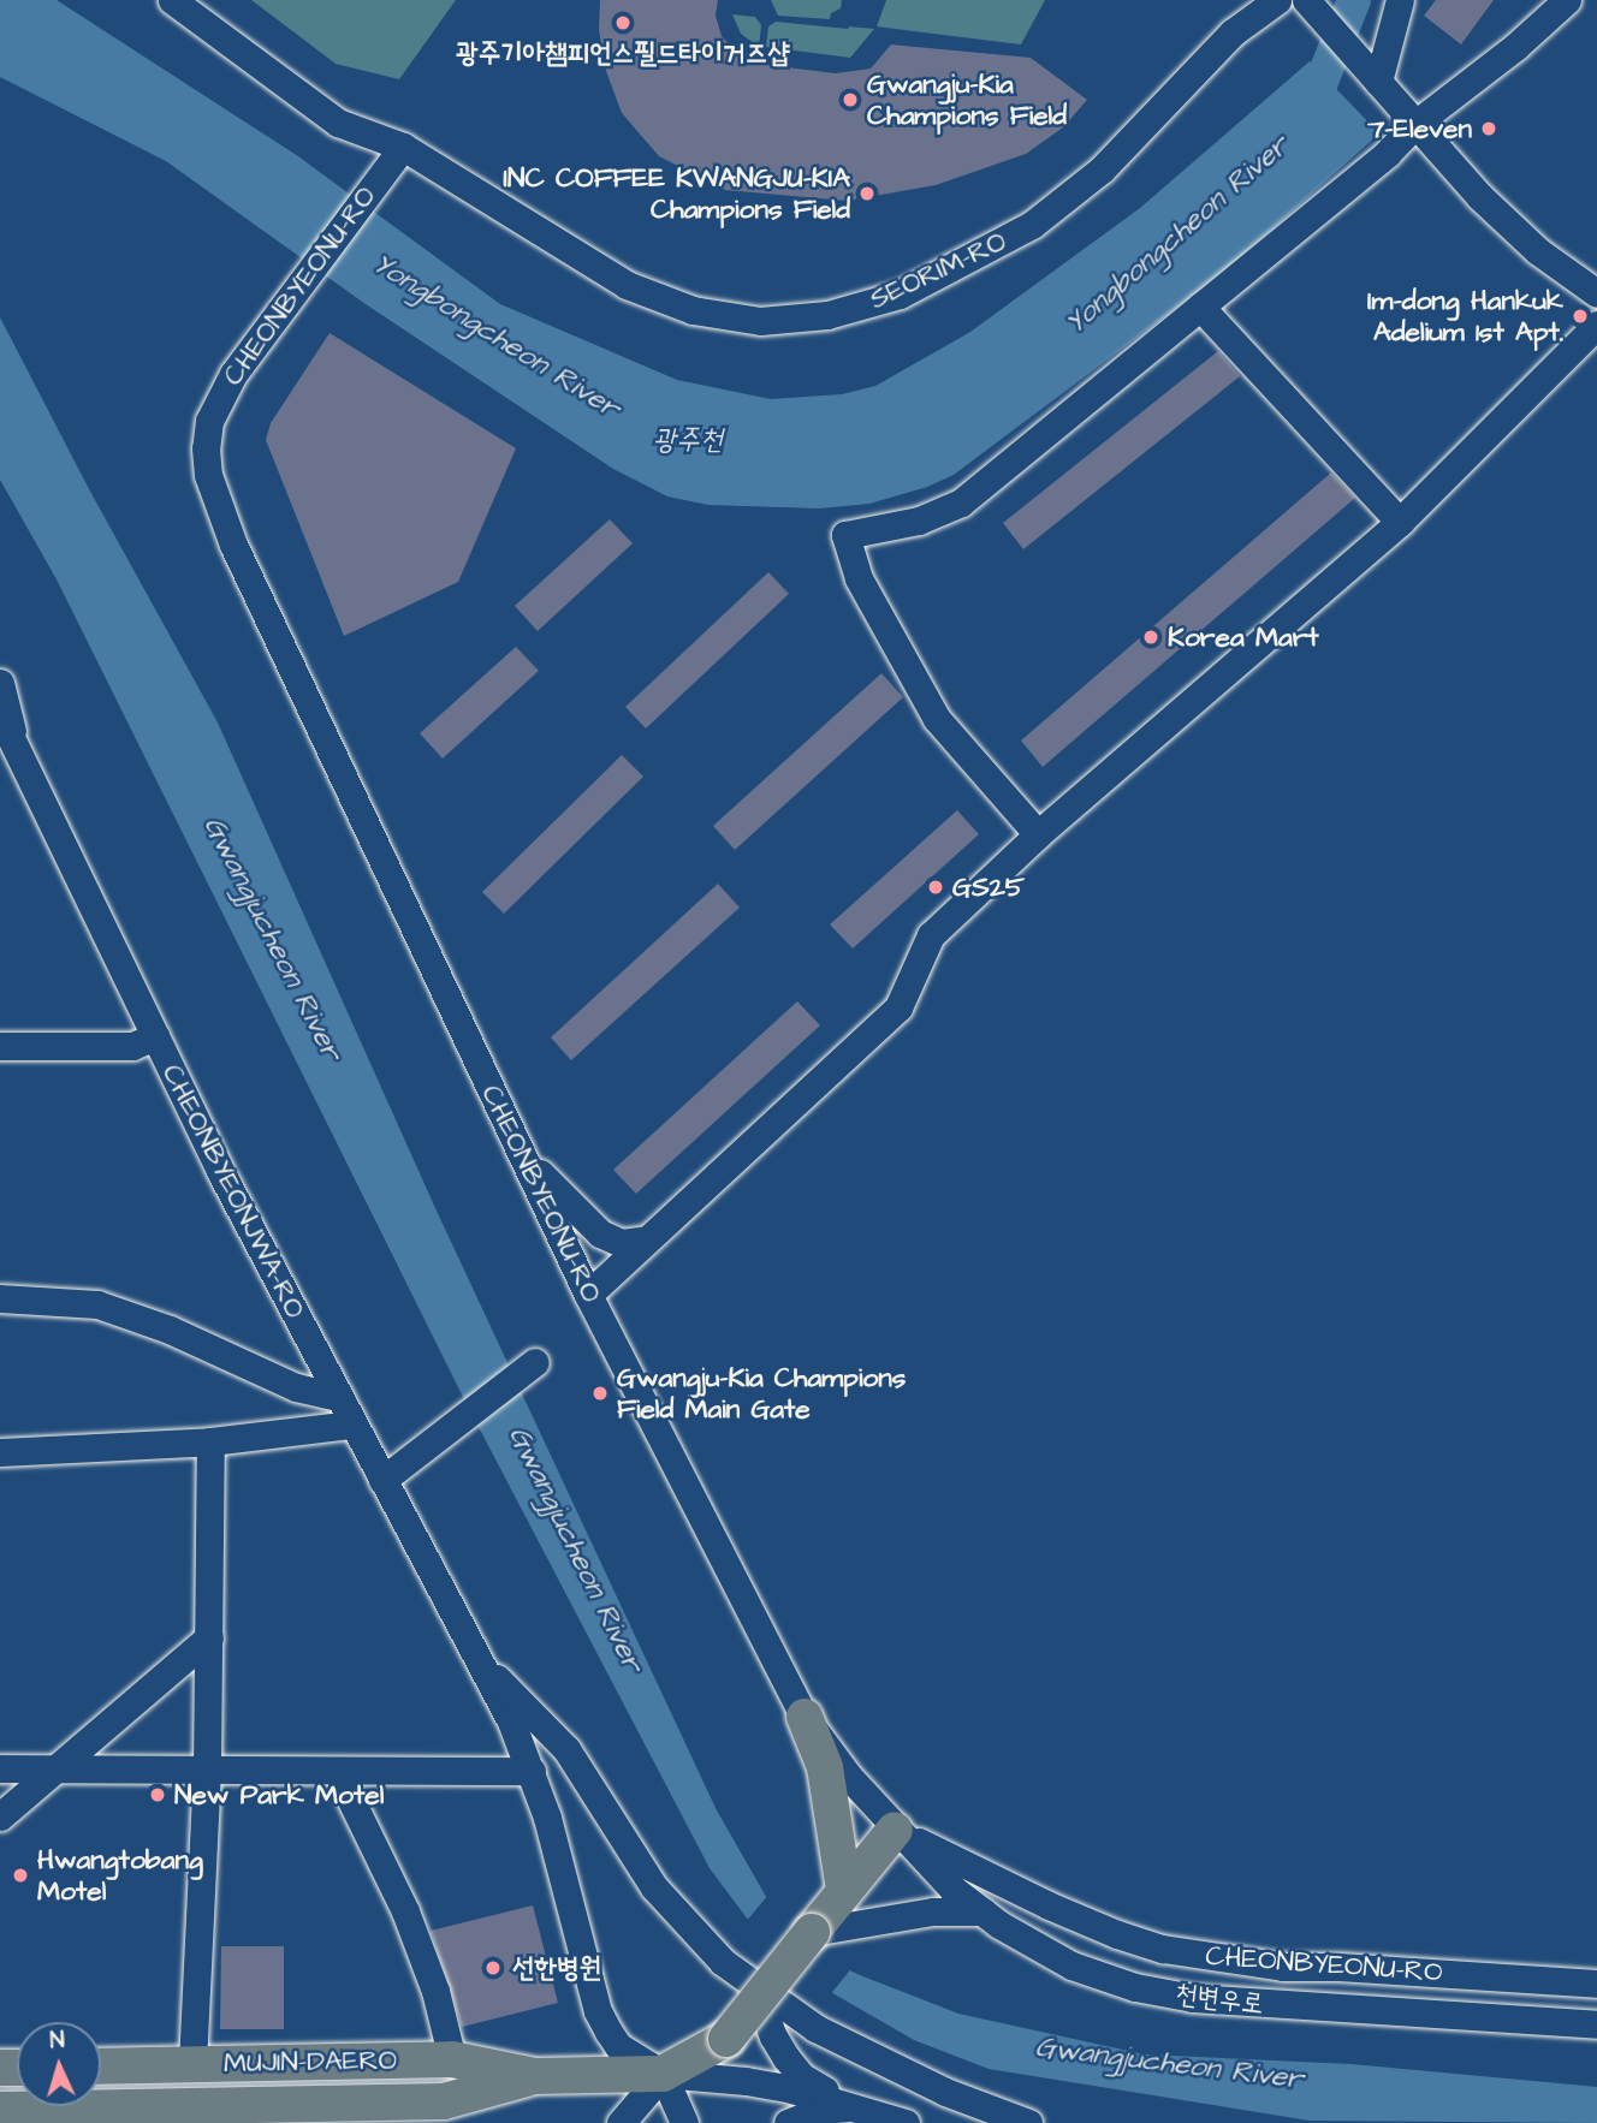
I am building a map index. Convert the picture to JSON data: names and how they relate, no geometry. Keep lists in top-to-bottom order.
{
  "streets": {
    "main road": ["MUJIN-DAERO"],
    "street": [
      "SEORIM-RO",
      "CHEONBYEONU-RO",
      "CHEONBYEONJWA-RO",
      "천변우로"
    ]
  },
  "crossings": [
    ["SEORIM-RO", "CHEONBYEONU-RO"],
    ["CHEONBYEONU-RO", "천변우로"],
    ["CHEONBYEONJWA-RO", "MUJIN-DAERO"]
  ],
  "water": ["Yongbongcheon River", "광주천", "Gwangjucheon River"],
  "places": [
    "광주기아챔피언스필드타이거즈샵",
    "Gwangju-Kia Champions Field",
    "7-Eleven",
    "INC COFFEE KWANGJU-KIA Champions Field",
    "Im-dong Hankuk Adelium 1st Apt.",
    "Korea Mart",
    "GS25",
    "Gwangju-Kia Champions Field Main Gate",
    "New Park Motel",
    "Hwangtobang Motel",
    "선한병원"
  ],
  "north": "top"
}
